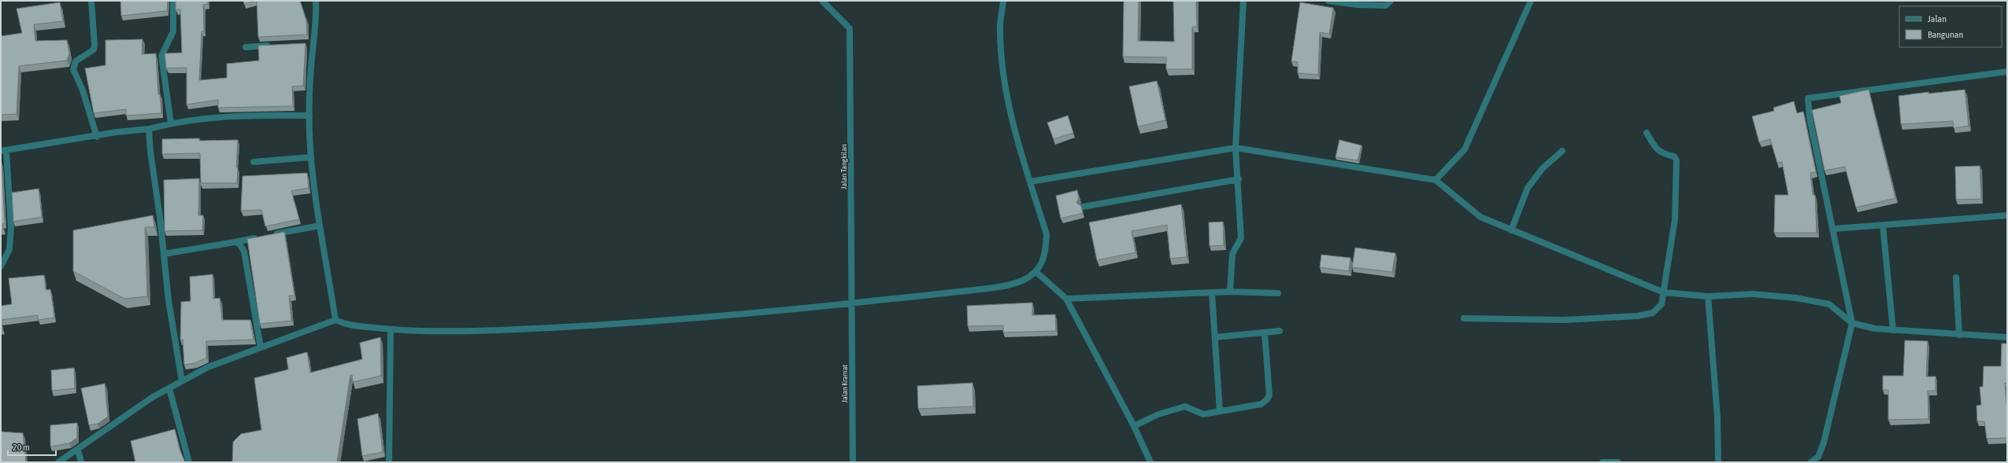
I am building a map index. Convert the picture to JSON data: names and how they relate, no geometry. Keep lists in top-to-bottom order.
{
  "streets": {
    "street": ["Jalan Tangkilan", "Jalan Kramat"]
  },
  "crossings": [
    ["Jalan Tangkilan", "Jalan Kramat"]
  ],
  "legend": ["Jalan", "Bangunan"],
  "scale_bar": "20 m"
}
